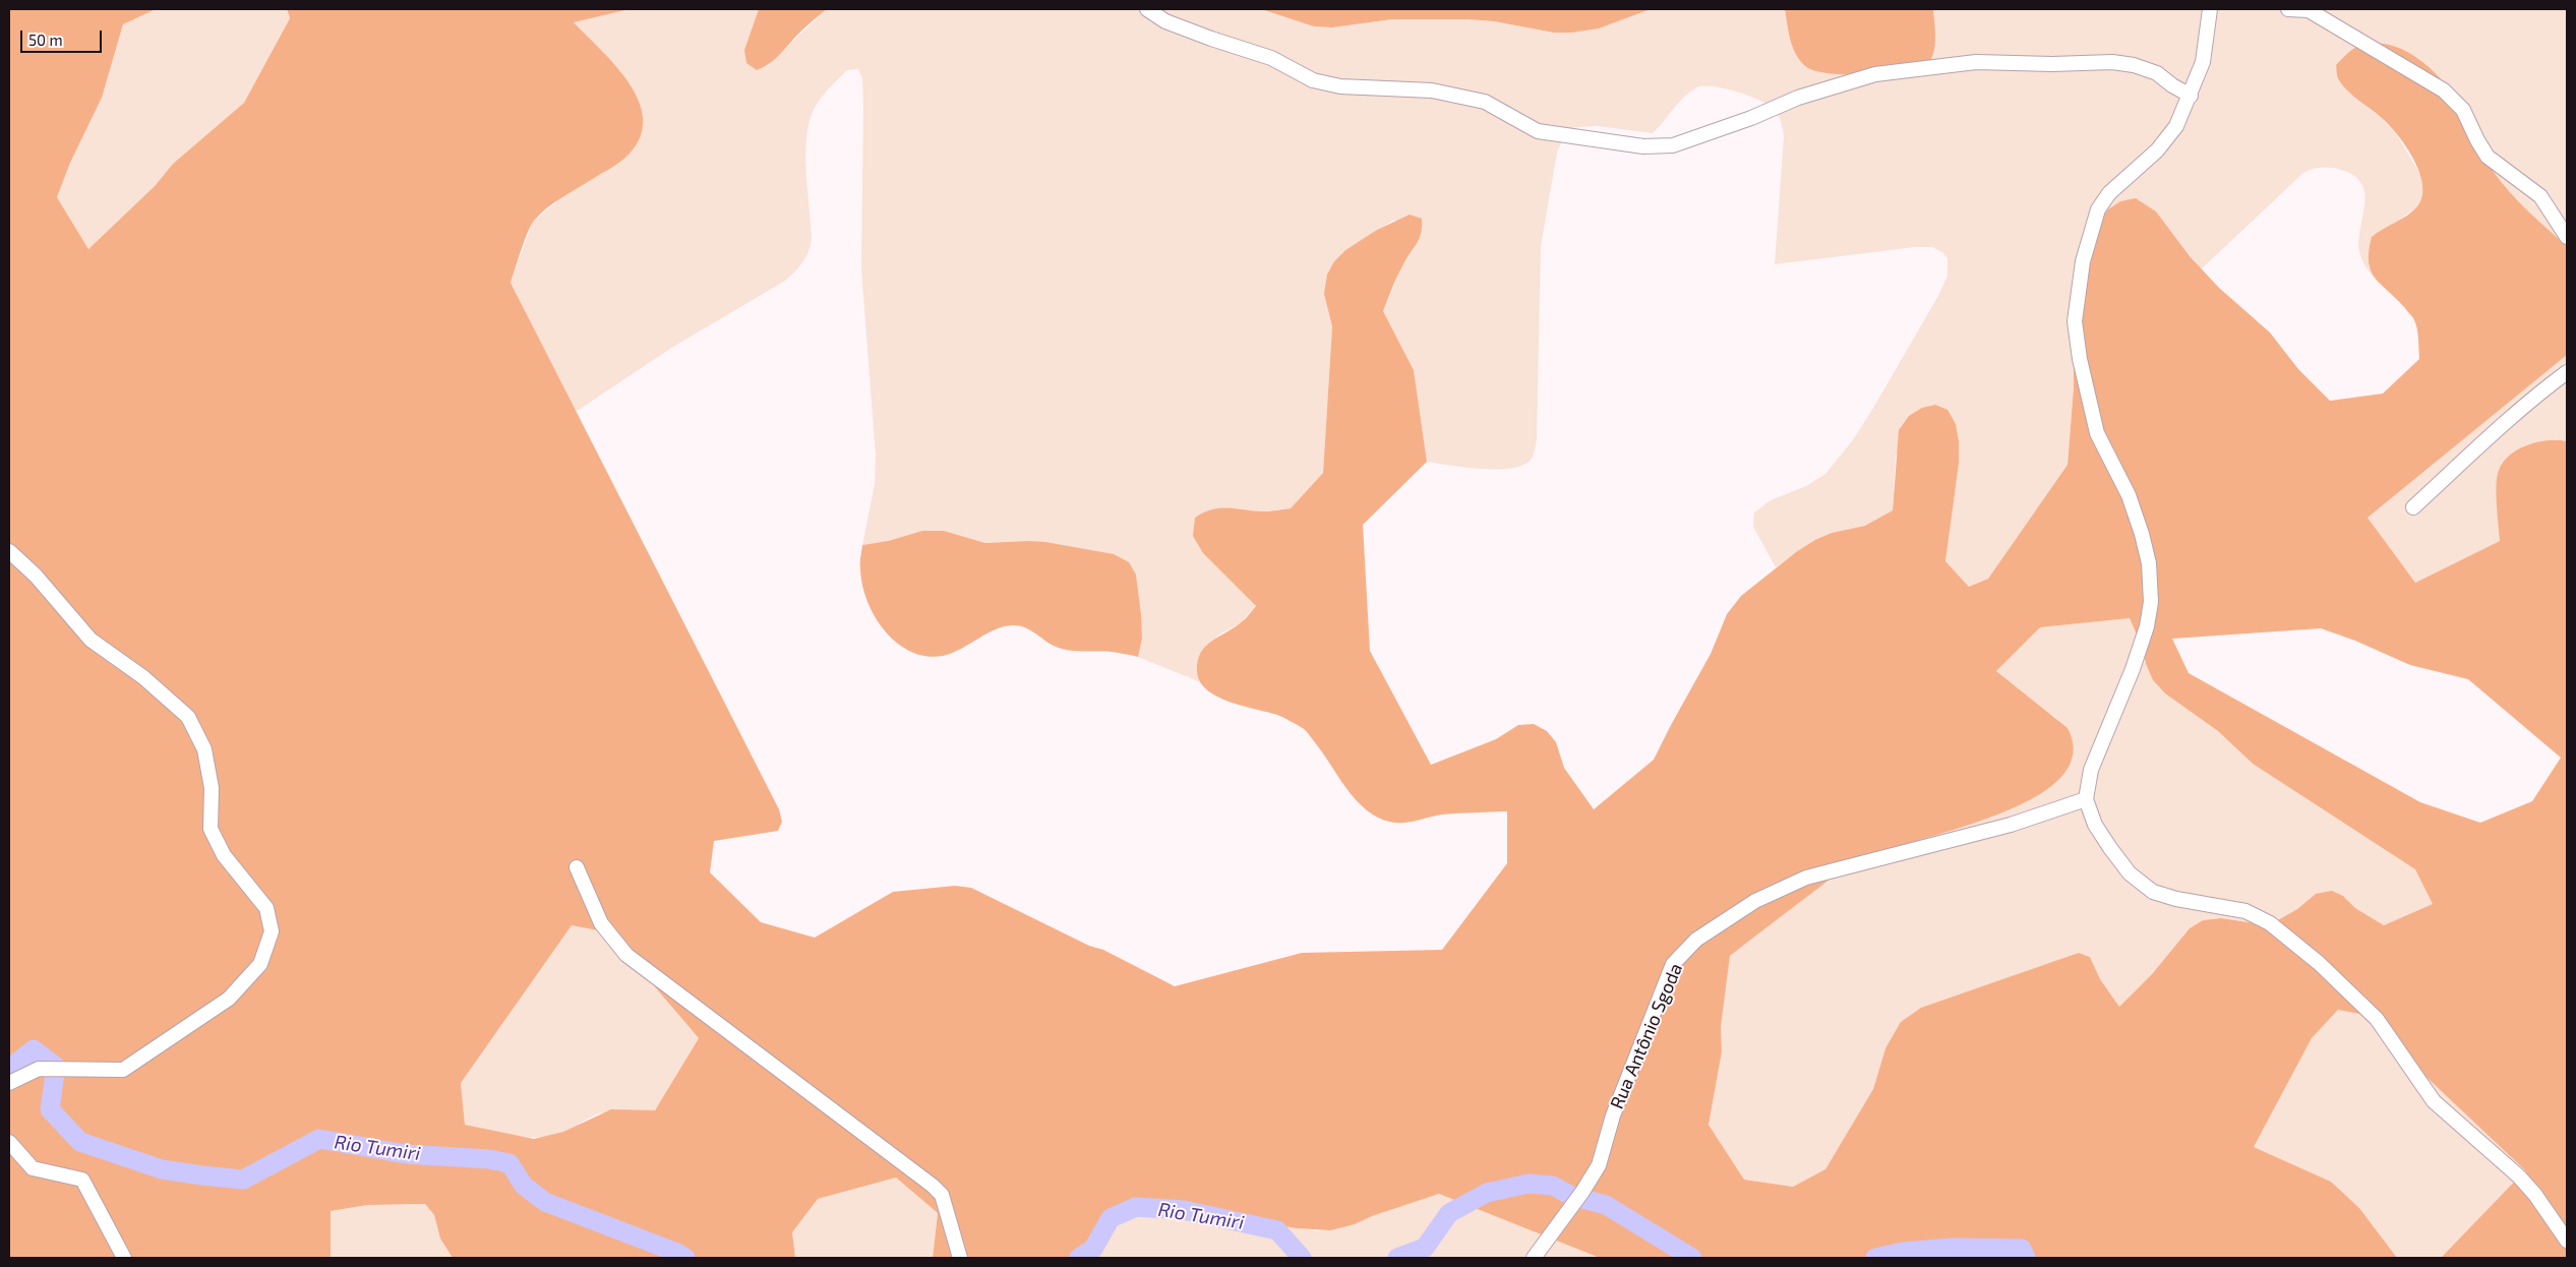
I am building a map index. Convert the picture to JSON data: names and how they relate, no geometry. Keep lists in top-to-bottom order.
{
  "streets": {
    "street": ["Rua Antônio Sgoda"]
  },
  "water": ["Rio Tumiri"],
  "scale_bar": "50 m"
}
